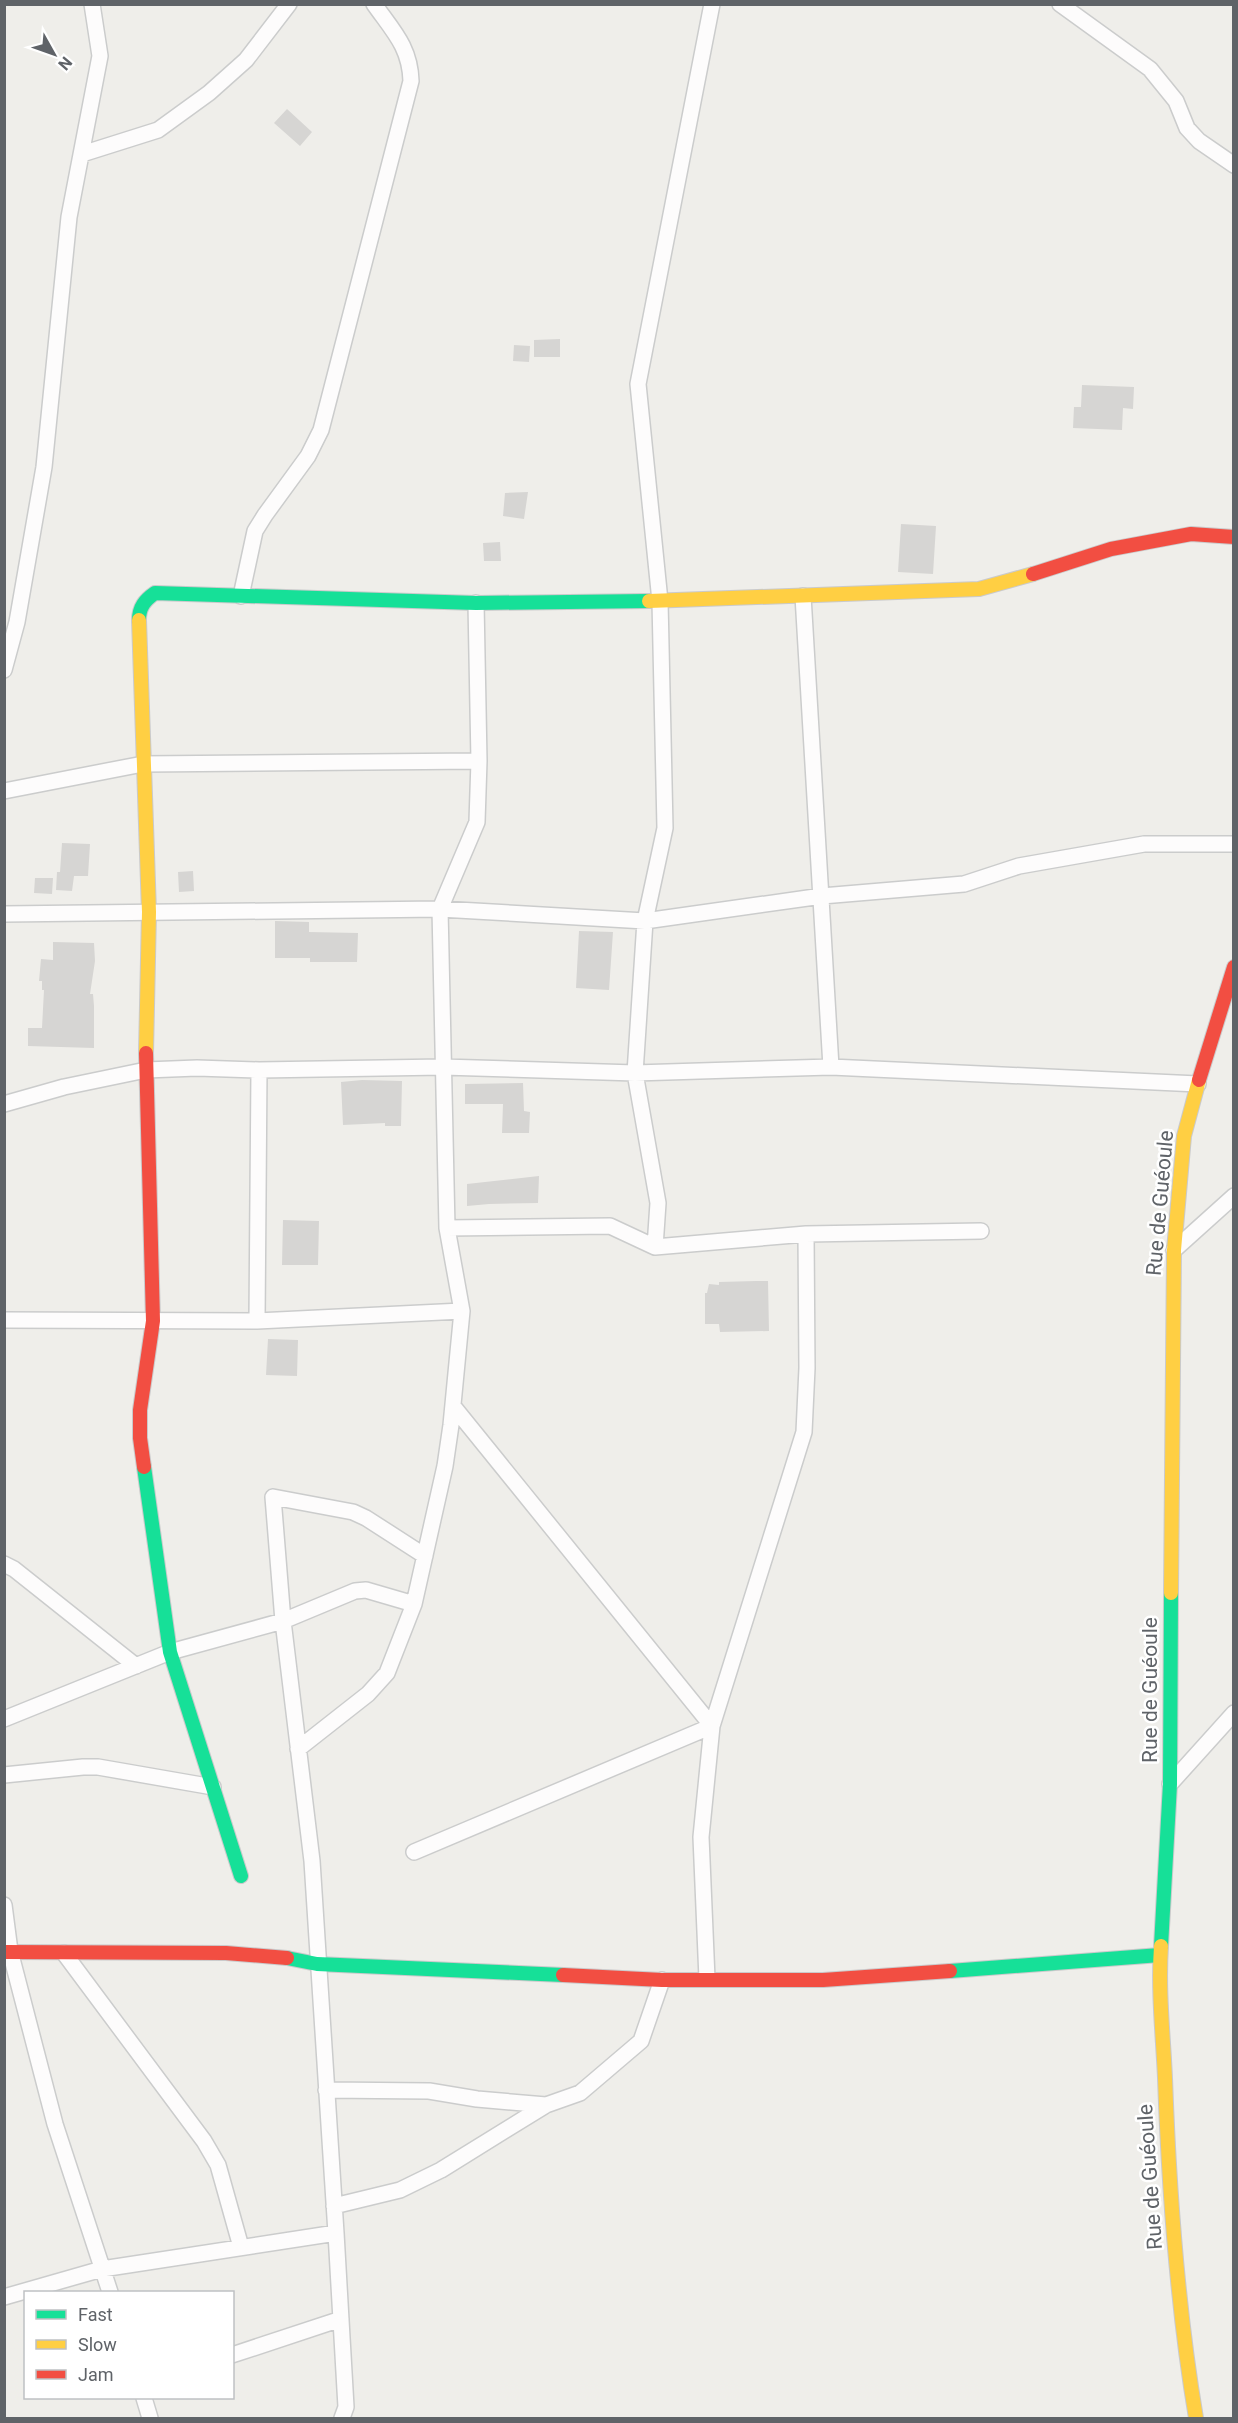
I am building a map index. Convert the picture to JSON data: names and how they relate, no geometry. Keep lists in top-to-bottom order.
{
  "streets": {
    "street": ["Rue de Guéoule"]
  },
  "legend": ["Fast", "Slow", "Jam"],
  "north": "bottom right"
}
